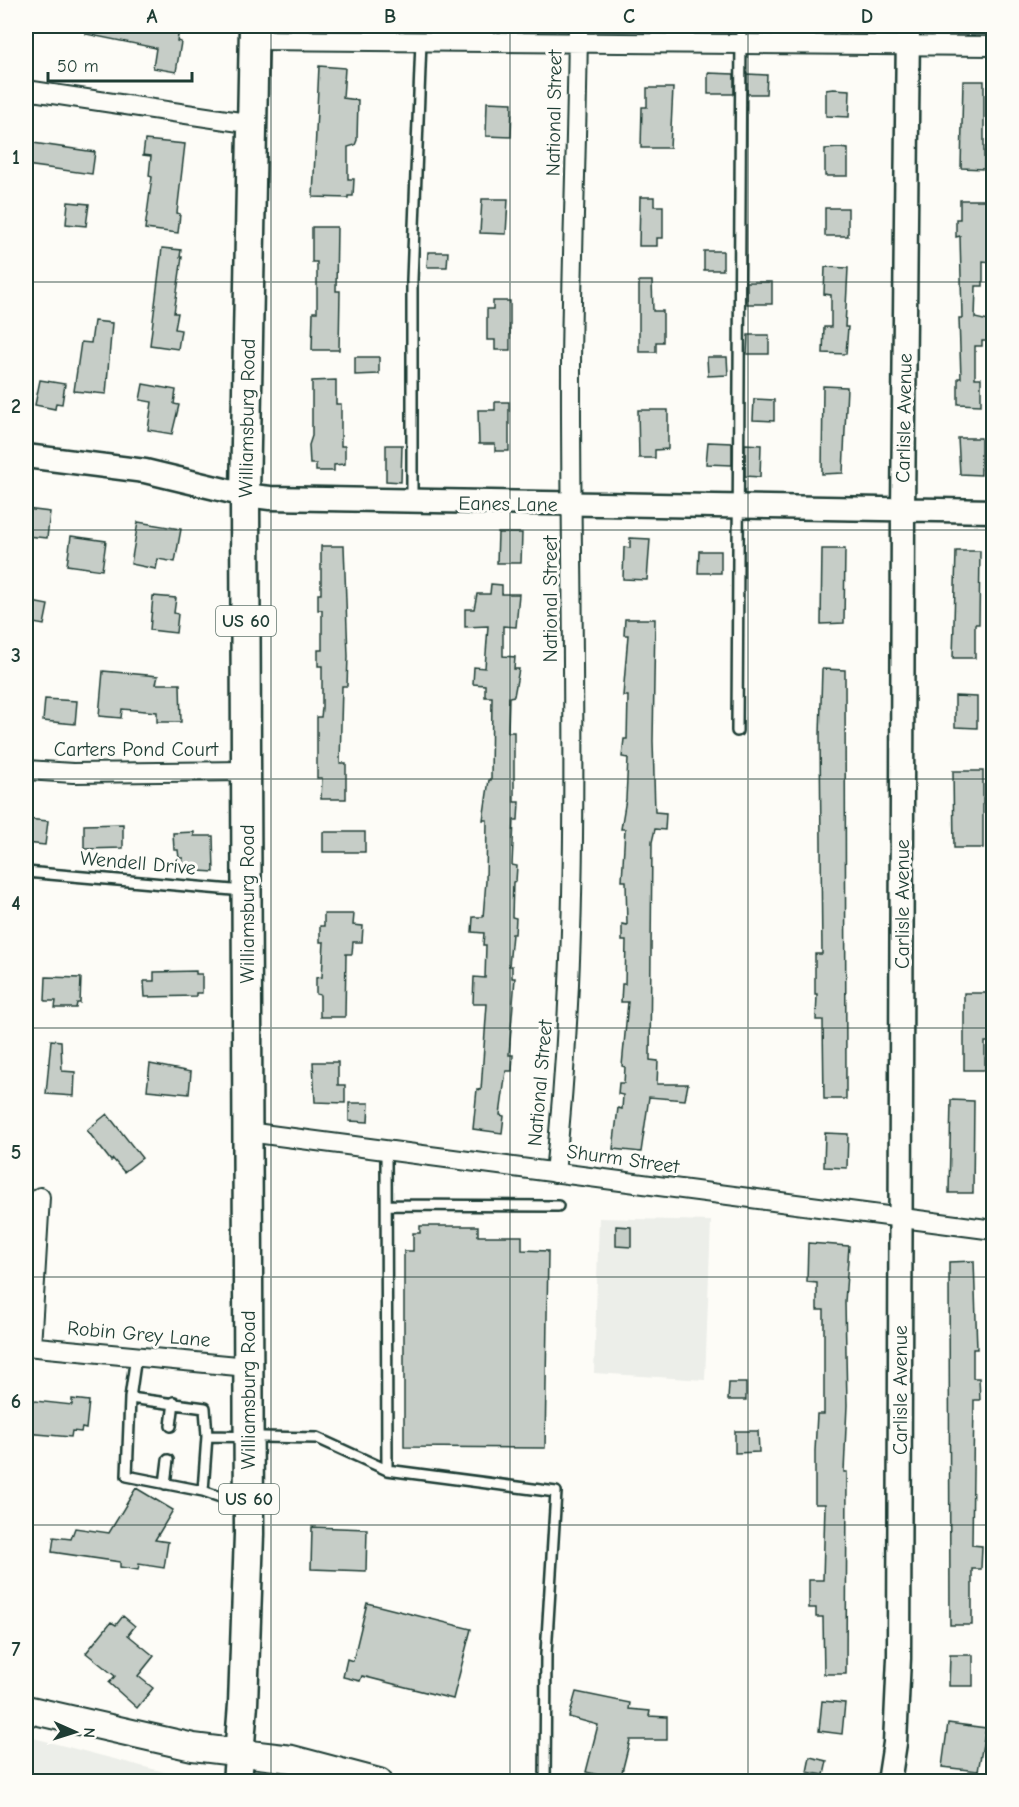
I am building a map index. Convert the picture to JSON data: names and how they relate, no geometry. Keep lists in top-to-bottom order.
{
  "streets": {
    "main road": ["Williamsburg Road", "US 60"],
    "street": [
      "National Street",
      "Carlisle Avenue",
      "Eanes Lane",
      "Carters Pond Court",
      "Shurm Street",
      "Robin Grey Lane"
    ],
    "lane": ["Wendell Drive"]
  },
  "crossings": [
    ["National Street", "Eanes Lane"],
    ["National Street", "Shurm Street"],
    ["Williamsburg Road", "Eanes Lane"],
    ["Williamsburg Road", "Carters Pond Court"],
    ["Williamsburg Road", "Wendell Drive"],
    ["Williamsburg Road", "Shurm Street"],
    ["Williamsburg Road", "Robin Grey Lane"],
    ["Carlisle Avenue", "Eanes Lane"],
    ["Carlisle Avenue", "Shurm Street"]
  ],
  "scale_bar": "50 m",
  "north": "right",
  "grid": {
    "columns": [
      "A",
      "B",
      "C",
      "D"
    ],
    "rows": [
      "1",
      "2",
      "3",
      "4",
      "5",
      "6",
      "7"
    ]
  }
}
